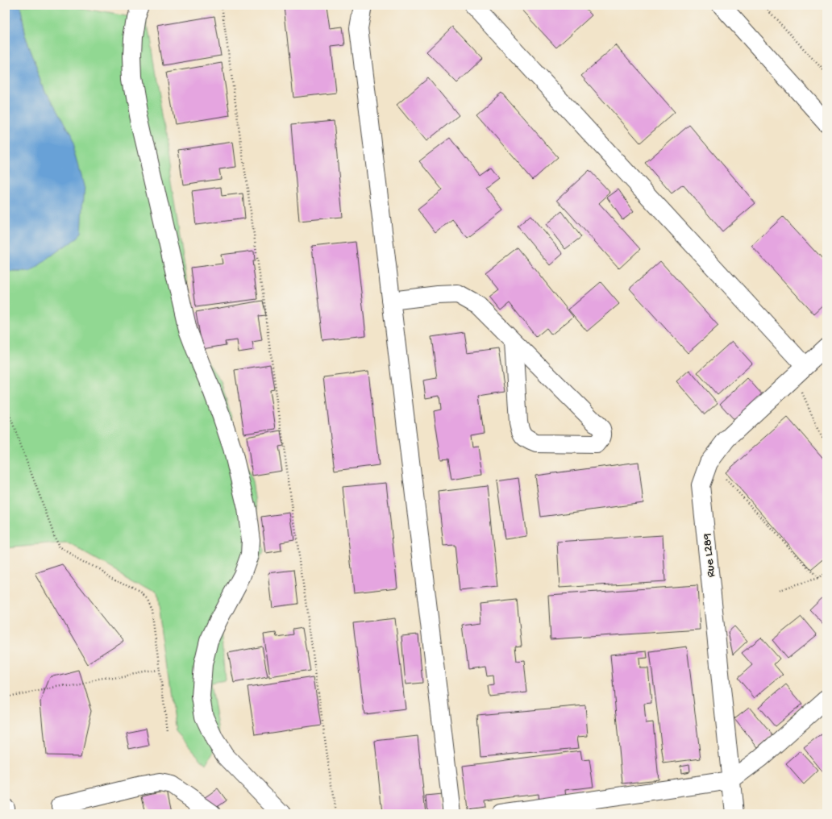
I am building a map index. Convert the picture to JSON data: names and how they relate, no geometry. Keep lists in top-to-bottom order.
{
  "streets": {
    "street": ["Rue L289"]
  }
}
